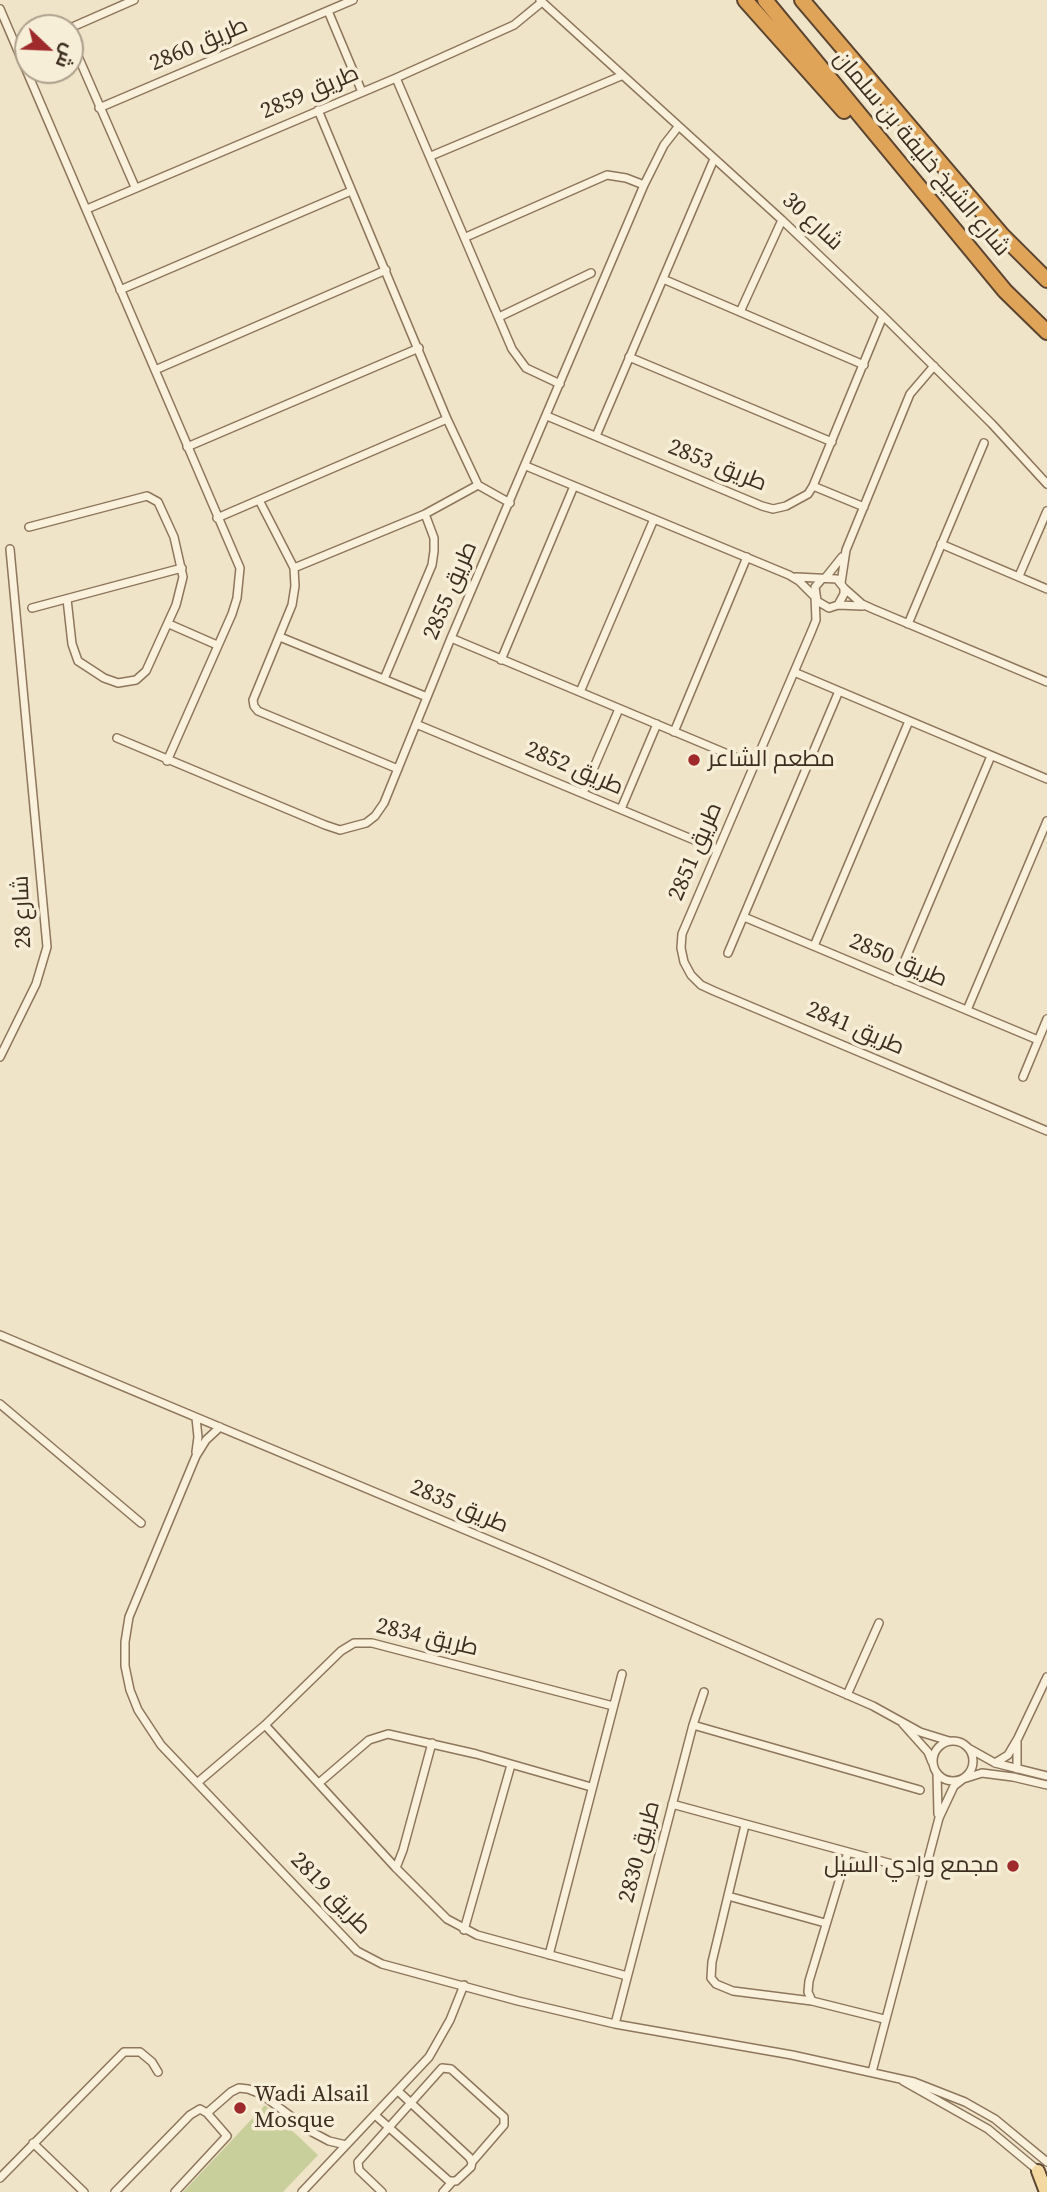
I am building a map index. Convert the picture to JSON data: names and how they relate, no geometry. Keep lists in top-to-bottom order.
{
  "streets": {
    "highway": ["شارع الشيخ خليفة بن سلمان"],
    "street": [
      "طريق 2860",
      "طريق 2859",
      "شارع 30",
      "طريق 2853",
      "طريق 2855",
      "طريق 2852",
      "طريق 2851",
      "شارع 28",
      "طريق 2850",
      "طريق 2841",
      "طريق 2835",
      "طريق 2834",
      "طريق 2830",
      "طريق 2819"
    ]
  },
  "crossings": [
    ["طريق 2859", "شارع 30"],
    ["شارع 30", "طريق 2855"],
    ["طريق 2853", "طريق 2855"],
    ["طريق 2855", "طريق 2852"],
    ["طريق 2852", "طريق 2851"],
    ["طريق 2851", "طريق 2841"],
    ["طريق 2835", "طريق 2819"],
    ["طريق 2834", "طريق 2819"],
    ["طريق 2830", "طريق 2819"]
  ],
  "places": ["مطعم الشاعر", "مجمع وادي السيل", "Wadi Alsail Mosque"],
  "north": "bottom right"
}
